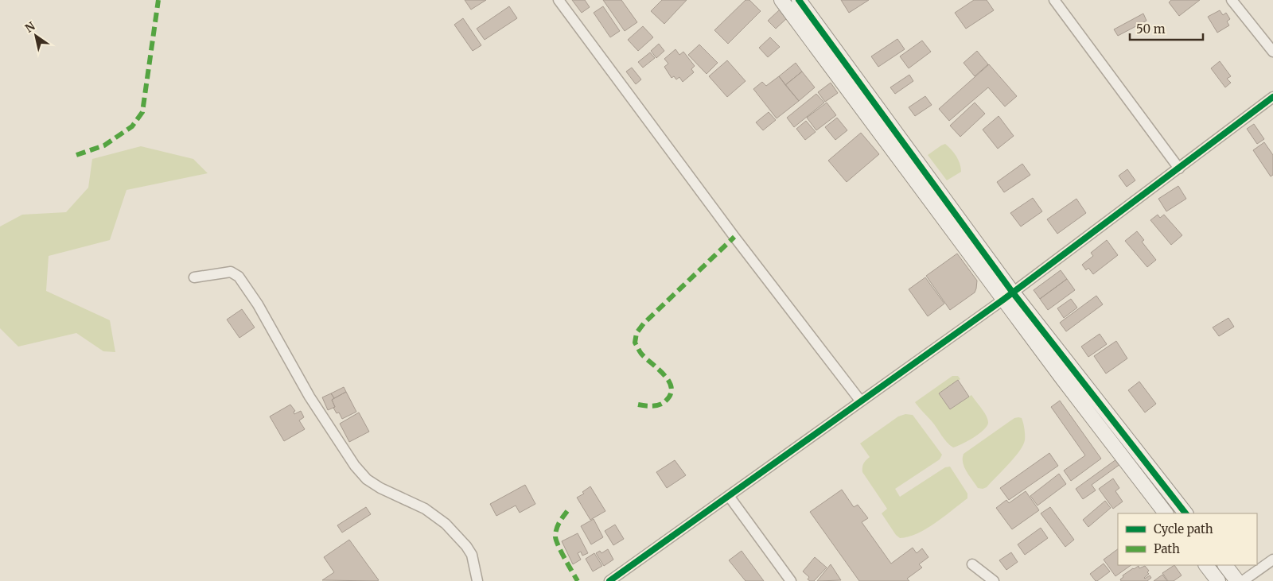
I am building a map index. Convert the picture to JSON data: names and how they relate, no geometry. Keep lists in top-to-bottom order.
{
  "legend": ["Cycle path", "Path"],
  "scale_bar": "50 m",
  "north": "top left"
}
